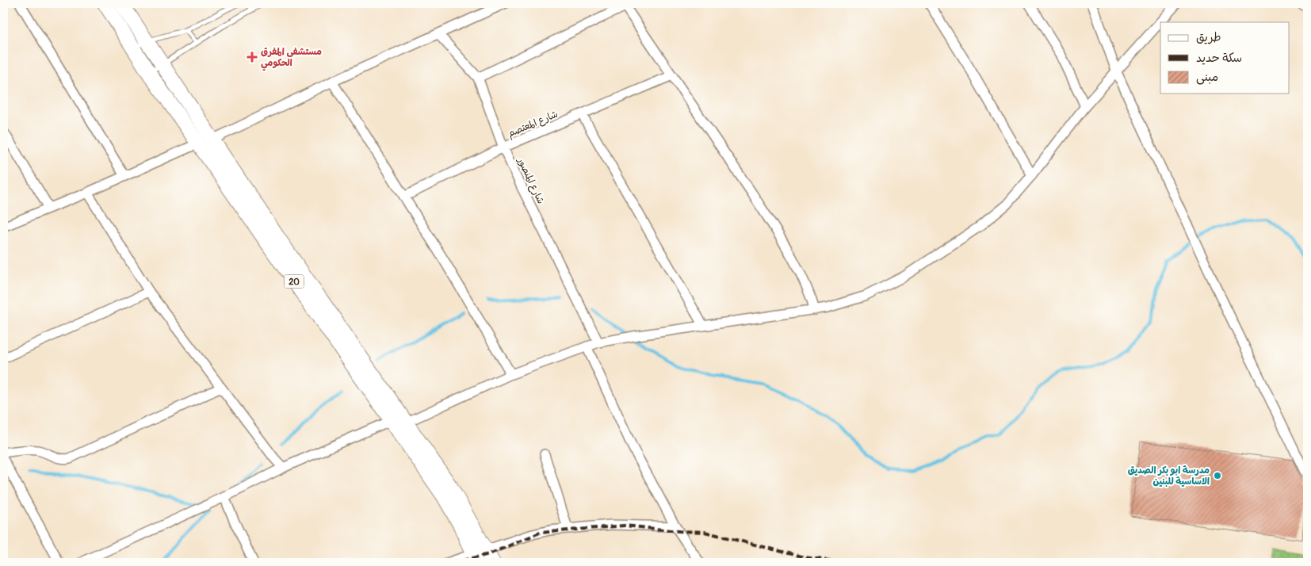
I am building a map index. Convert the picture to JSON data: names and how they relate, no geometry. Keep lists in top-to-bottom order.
{
  "streets": {
    "main road": ["20"],
    "street": ["شارع المعتصم", "شارع المنصور"]
  },
  "crossings": [
    ["شارع المعتصم", "شارع المنصور"]
  ],
  "places": {
    "health": ["مستشفى المفرق الحكومي"],
    "other": ["مدرسة ابو بكر الصديق الاساسية للبنين"]
  },
  "legend": ["طريق", "سكة حديد", "مبنى"]
}
